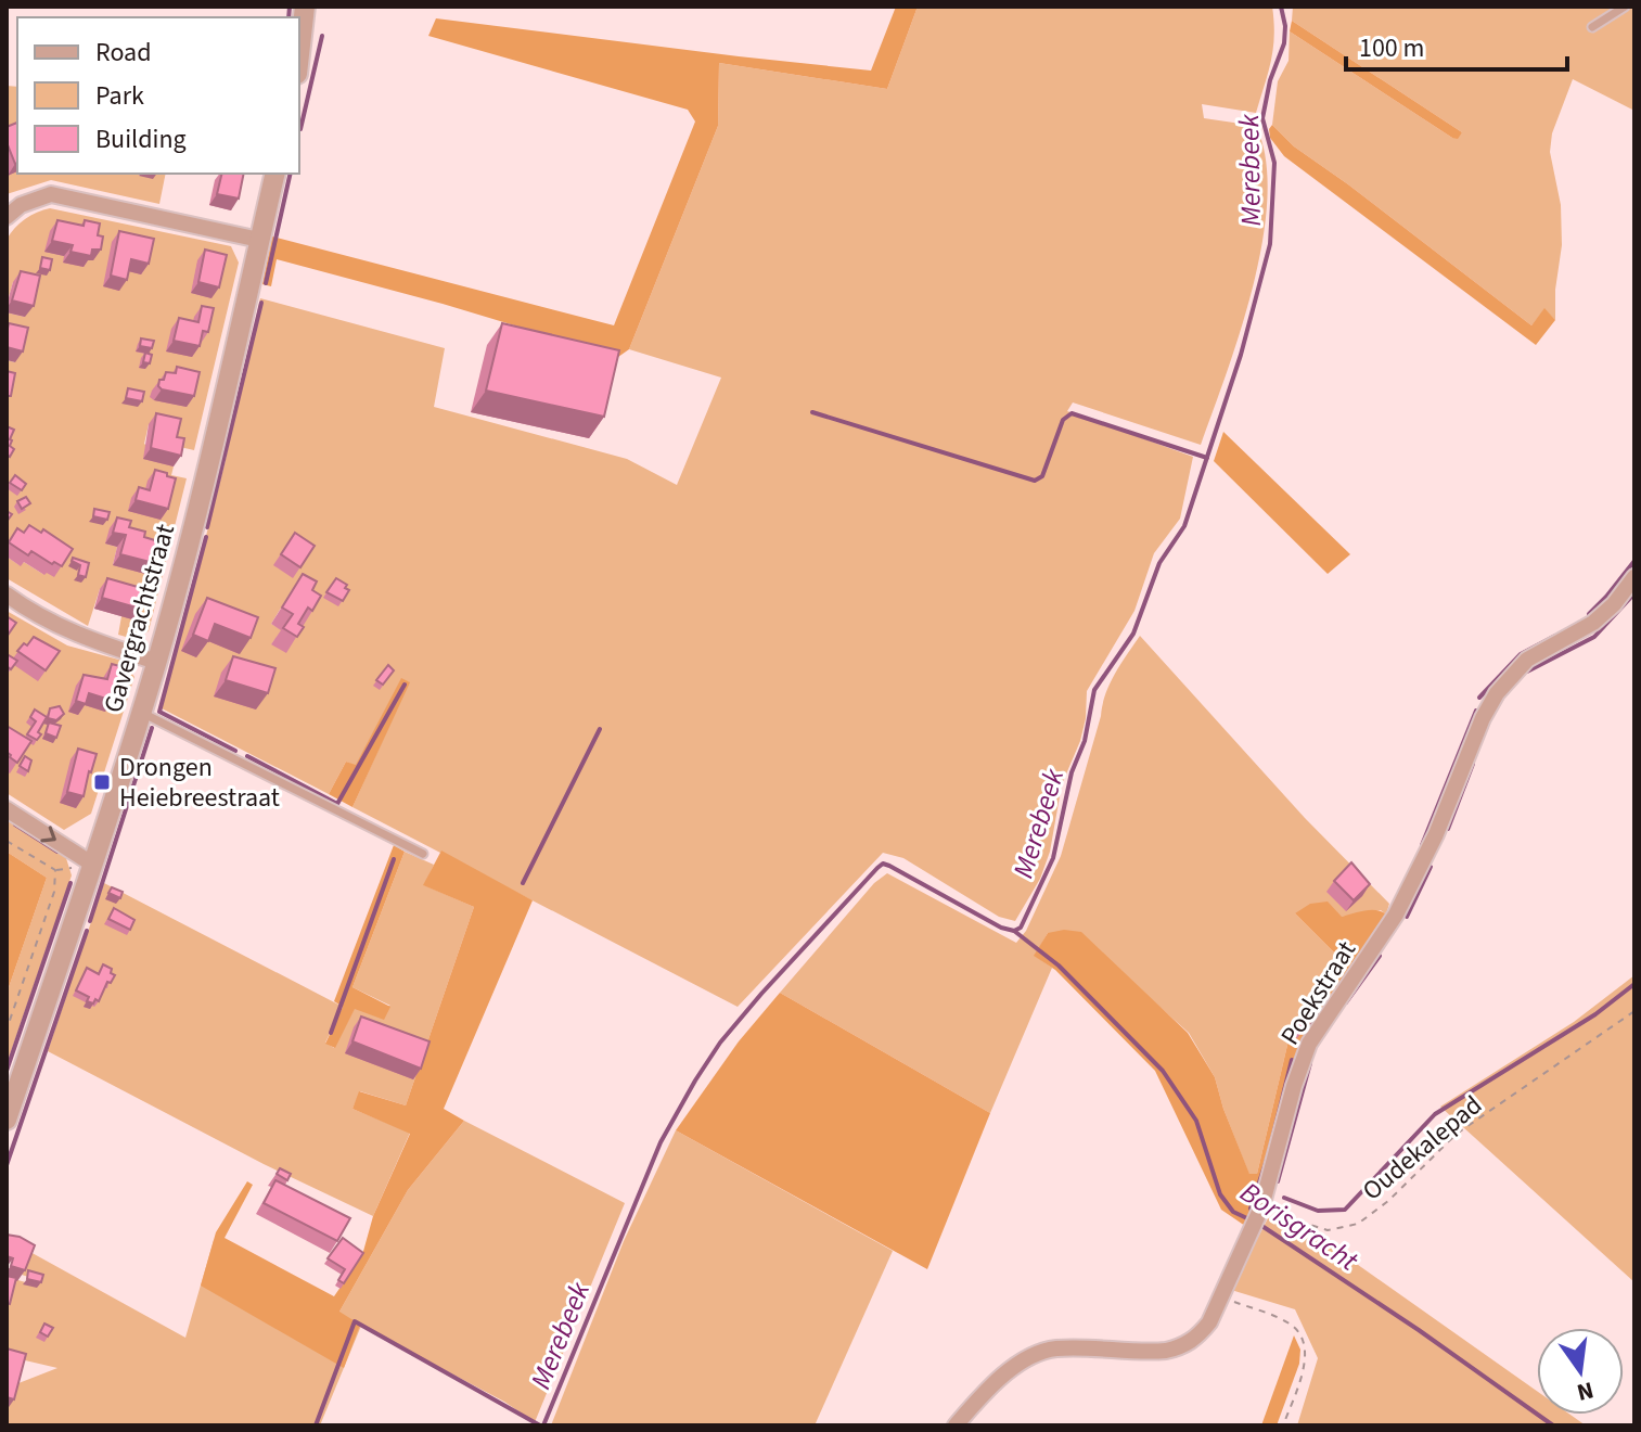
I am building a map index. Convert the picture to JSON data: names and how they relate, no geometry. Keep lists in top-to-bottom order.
{
  "streets": {
    "street": ["Gavergrachtstraat", "Poekstraat"],
    "path": ["Oudekalepad"]
  },
  "crossings": [
    ["Poekstraat", "Oudekalepad"]
  ],
  "water": ["Merebeek", "Borisgracht"],
  "places": {
    "transit": ["Drongen Heiebreestraat"]
  },
  "legend": ["Road", "Park", "Building"],
  "scale_bar": "100 m",
  "north": "bottom"
}
